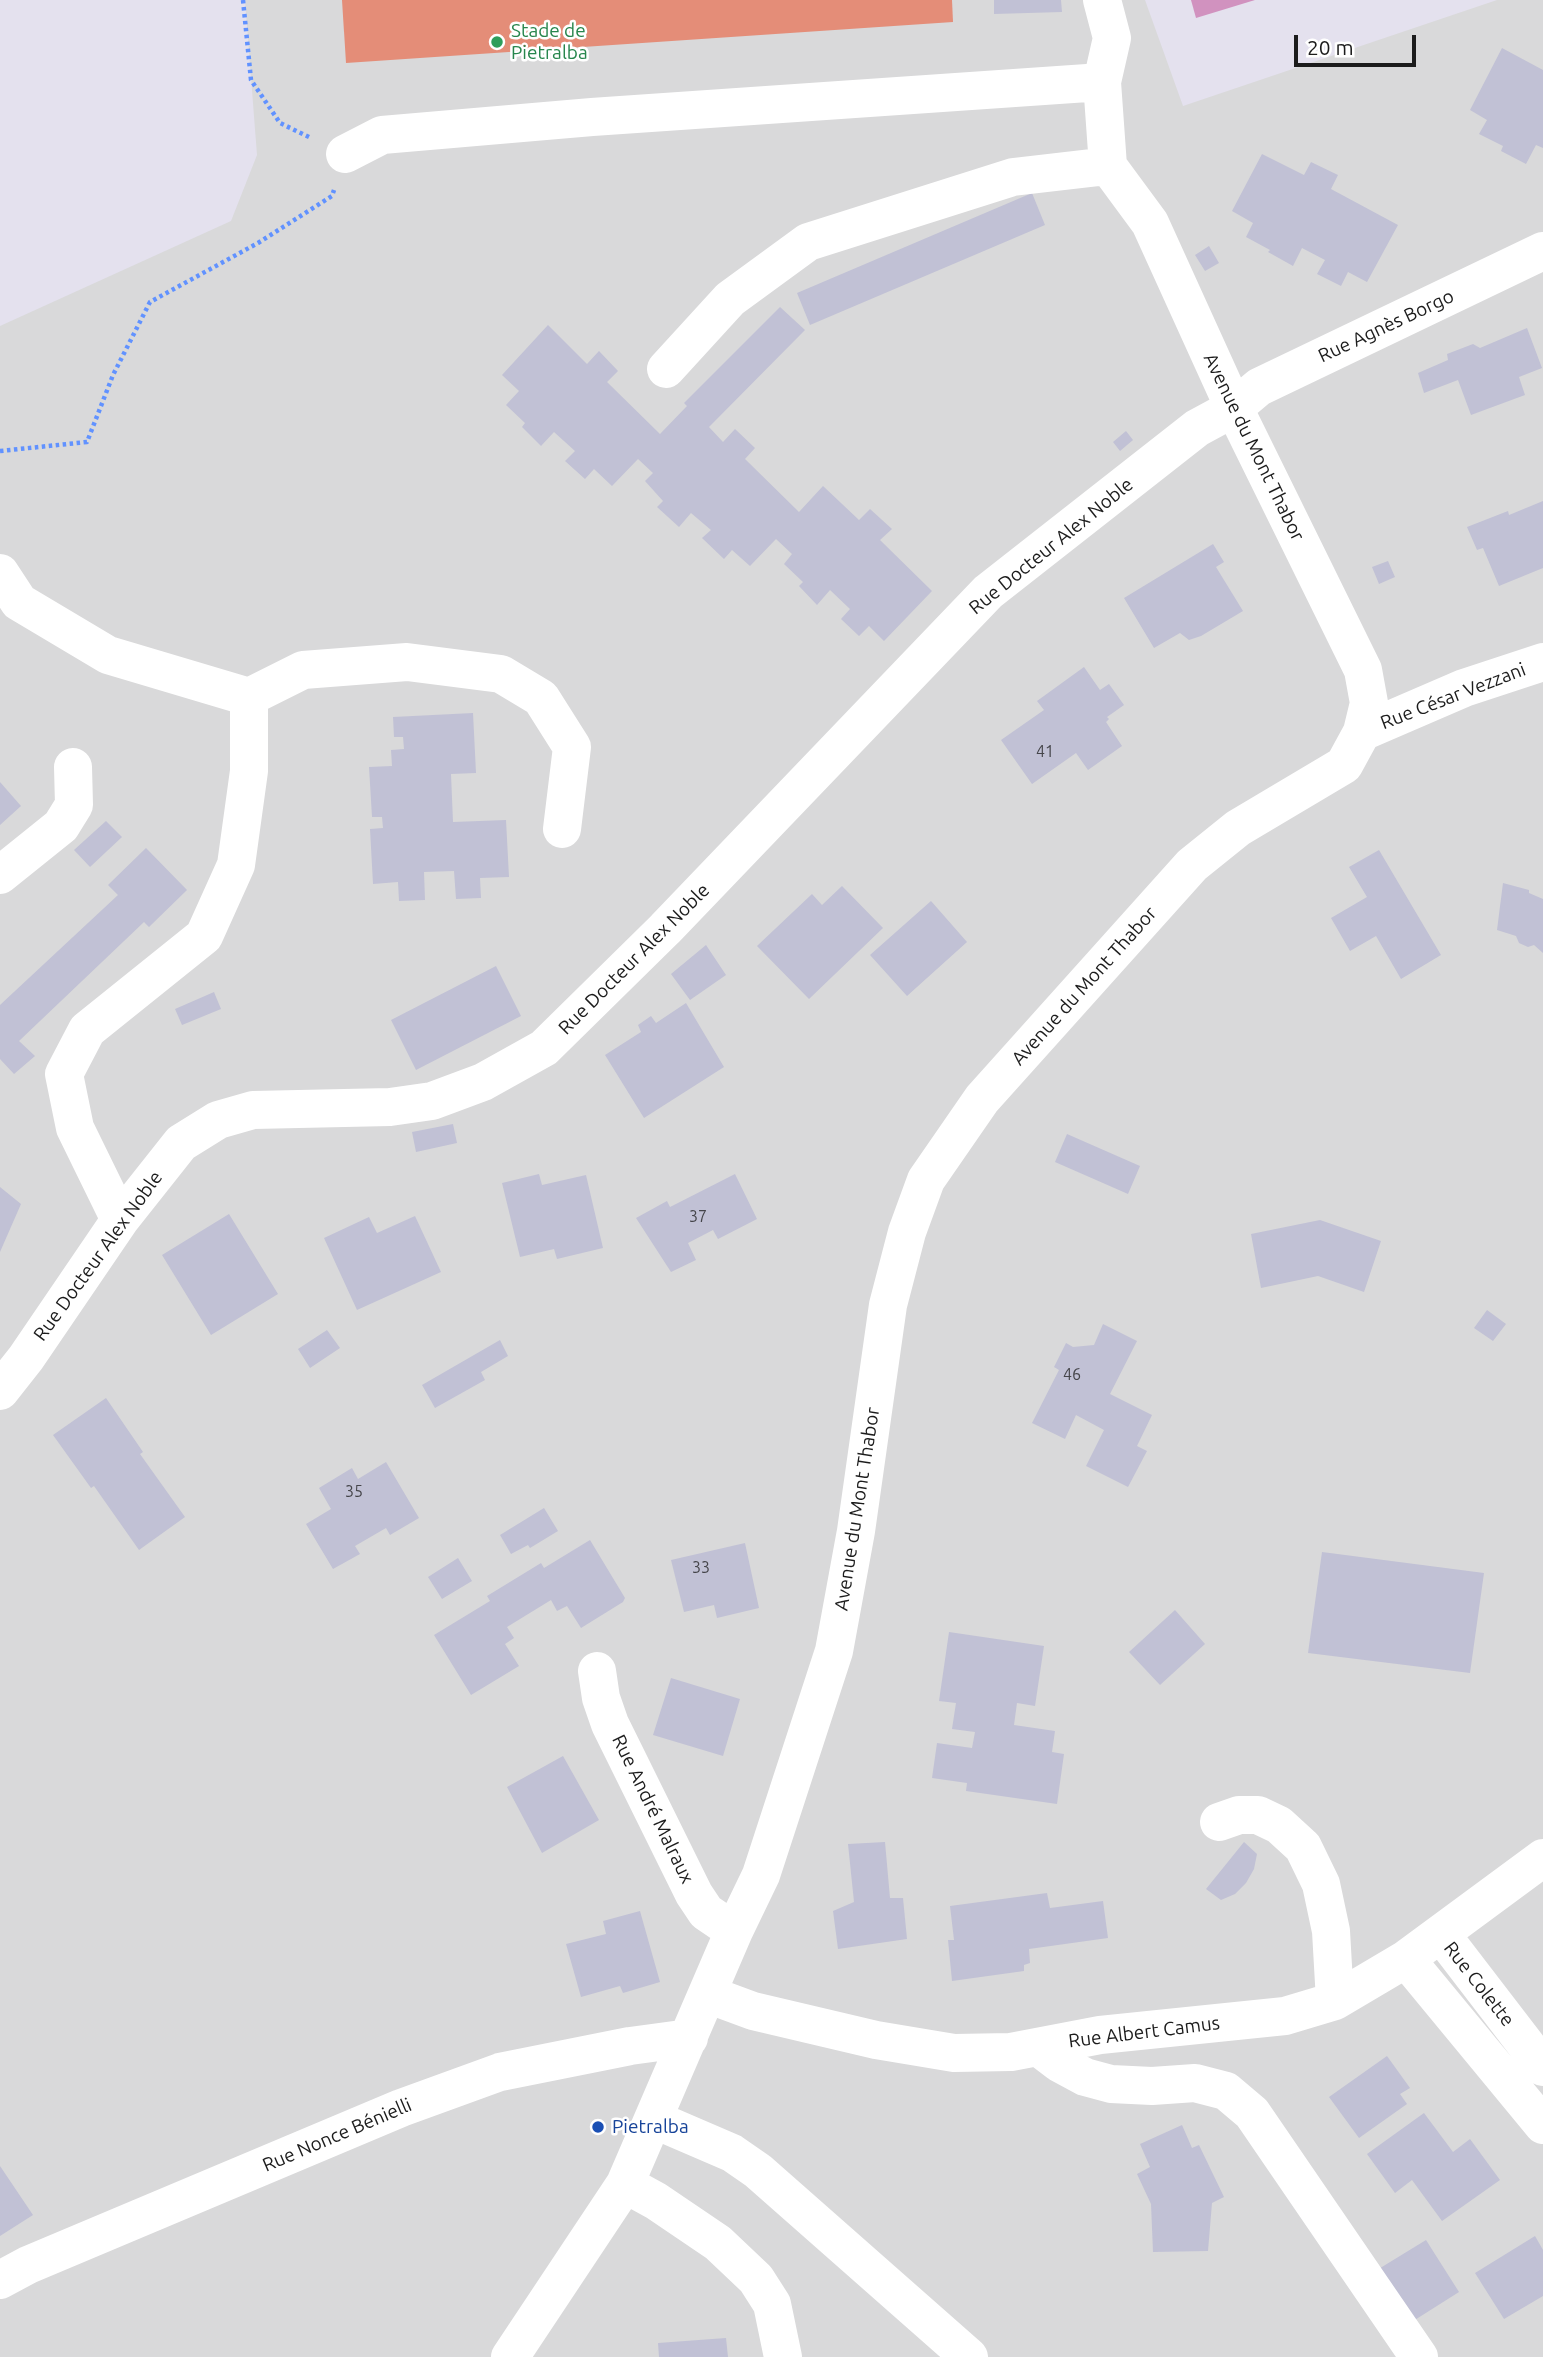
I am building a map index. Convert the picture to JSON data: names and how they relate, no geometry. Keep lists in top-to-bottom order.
{
  "streets": {
    "street": [
      "Rue Agnès Borgo",
      "Avenue du Mont Thabor",
      "Rue Docteur Alex Noble",
      "Rue César Vezzani",
      "Rue André Malraux",
      "Rue Colette",
      "Rue Albert Camus",
      "Rue Nonce Bénielli"
    ]
  },
  "crossings": [
    ["Rue Agnès Borgo", "Avenue du Mont Thabor"],
    ["Rue Agnès Borgo", "Rue Docteur Alex Noble"],
    ["Avenue du Mont Thabor", "Rue Docteur Alex Noble"],
    ["Avenue du Mont Thabor", "Rue César Vezzani"],
    ["Avenue du Mont Thabor", "Rue André Malraux"],
    ["Avenue du Mont Thabor", "Rue Albert Camus"],
    ["Avenue du Mont Thabor", "Rue Nonce Bénielli"],
    ["Rue Colette", "Rue Albert Camus"]
  ],
  "places": ["Stade de Pietralba", "Pietralba"],
  "house_numbers": [
    "41",
    "37",
    "46",
    "35",
    "33"
  ],
  "scale_bar": "20 m"
}
